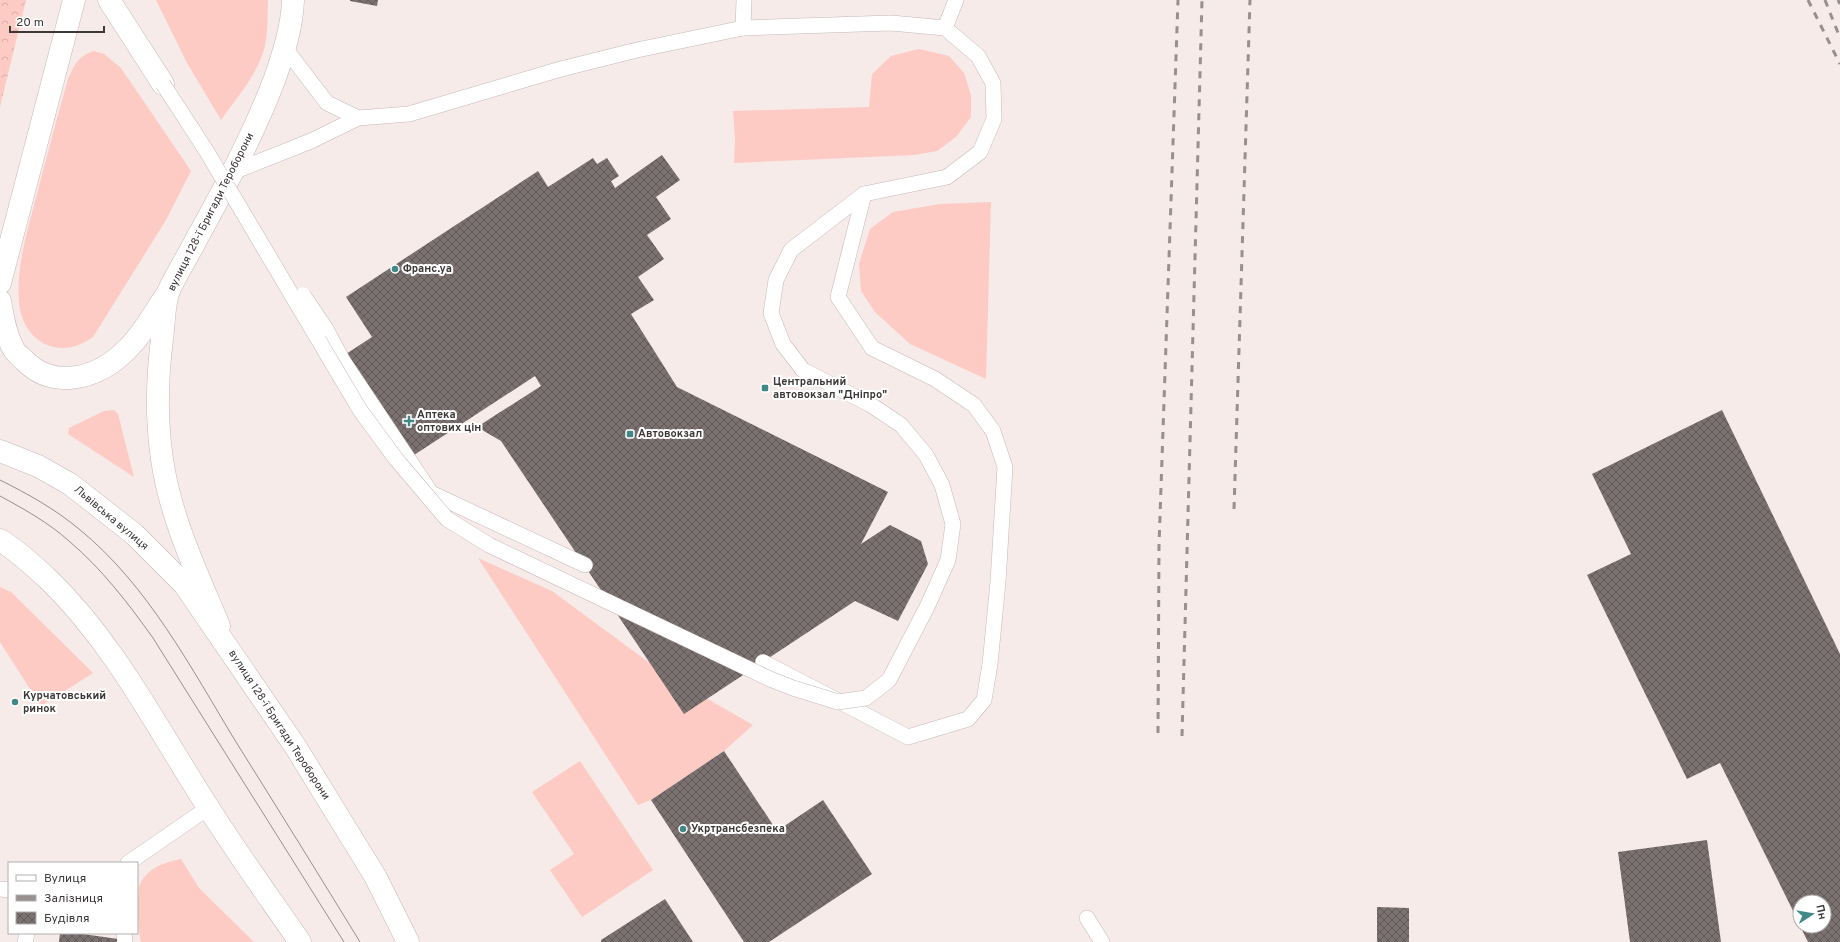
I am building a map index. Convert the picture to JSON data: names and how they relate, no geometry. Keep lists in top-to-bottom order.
{
  "streets": {
    "street": ["вулиця 128-ї Бригади Тероборони", "Львівська вулиця"]
  },
  "crossings": [
    ["вулиця 128-ї Бригади Тероборони", "Львівська вулиця"]
  ],
  "places": {
    "other": ["Франс.уа", "Курчатовський ринок", "Укртрансбезпека"],
    "transit": ["Центральний автовокзал \"Дніпро\"", "Автовокзал"],
    "health": ["Аптека оптових цін"]
  },
  "legend": ["Вулиця", "Залізниця", "Будівля"],
  "scale_bar": "20 m",
  "north": "right"
}
